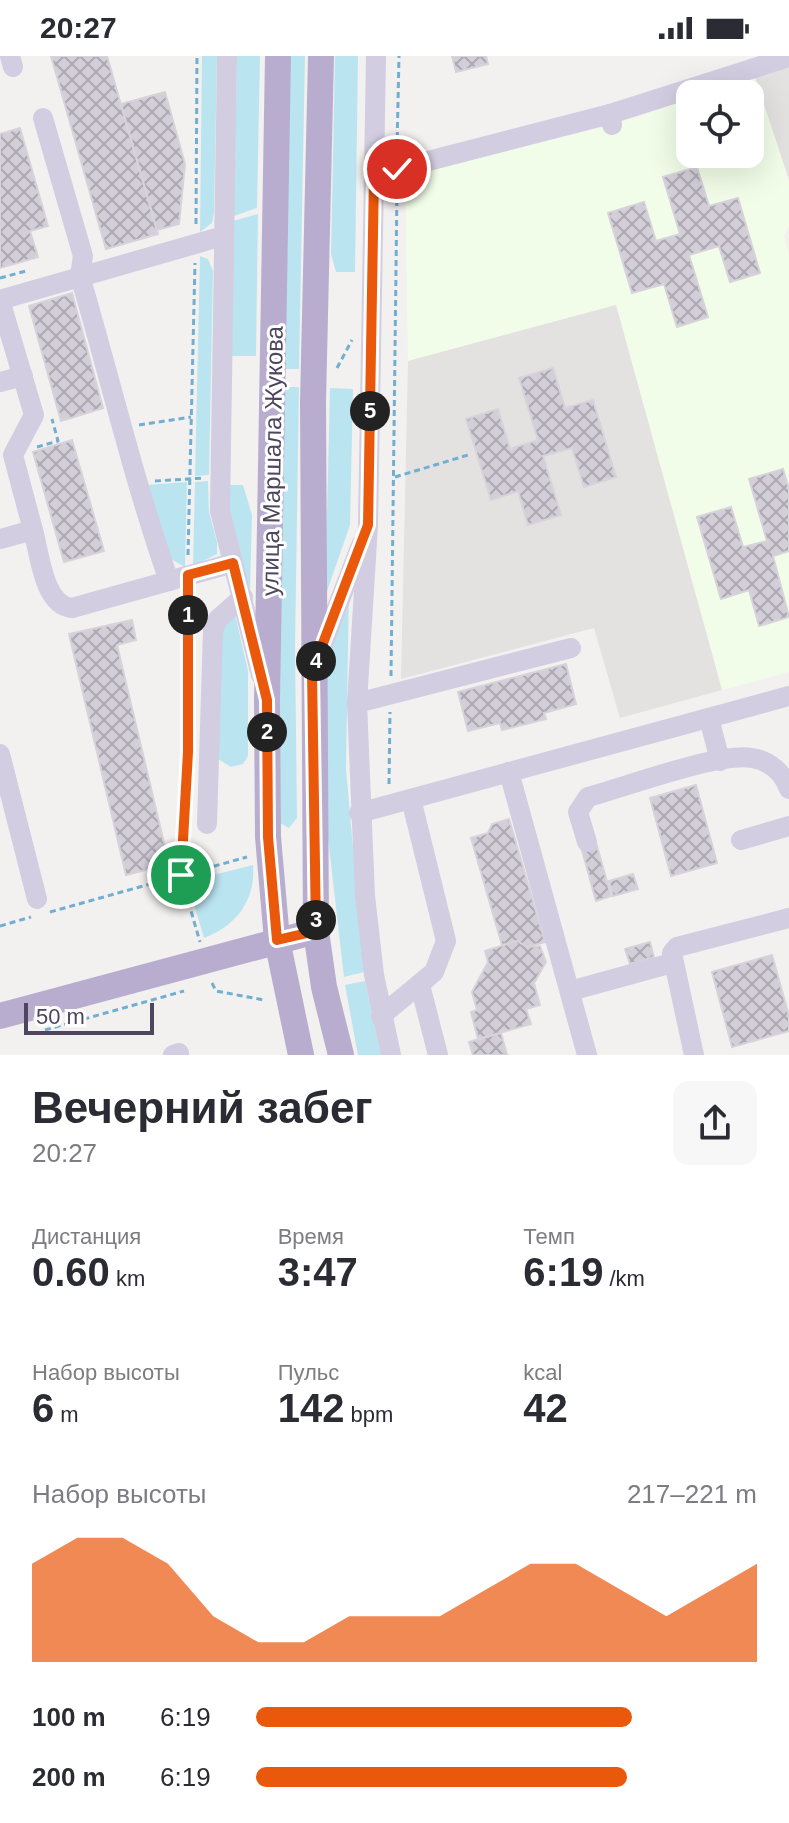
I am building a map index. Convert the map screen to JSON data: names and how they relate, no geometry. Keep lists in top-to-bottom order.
{
  "streets": {
    "main road": ["улица Маршала Жукова"]
  },
  "scale_bar": "50 m",
  "page": {
    "status": "20:27",
    "pins": [
      "5",
      "1",
      "4",
      "2",
      "3"
    ],
    "scale": "50 m",
    "heading": ["Вечерний забег", "20:27"],
    "stats": [
      ["Дистанция", "0.60 km"],
      ["Время", "3:47"],
      ["Темп", "6:19 /km"],
      ["Набор высоты", "6 m"],
      ["Пульс", "142 bpm"],
      ["kcal", "42"]
    ],
    "chart": ["Набор высоты", "217–221 m"],
    "list": [
      {
        "name": "100 m",
        "note": "6:19"
      },
      {
        "name": "200 m",
        "note": "6:19"
      }
    ]
  }
}
